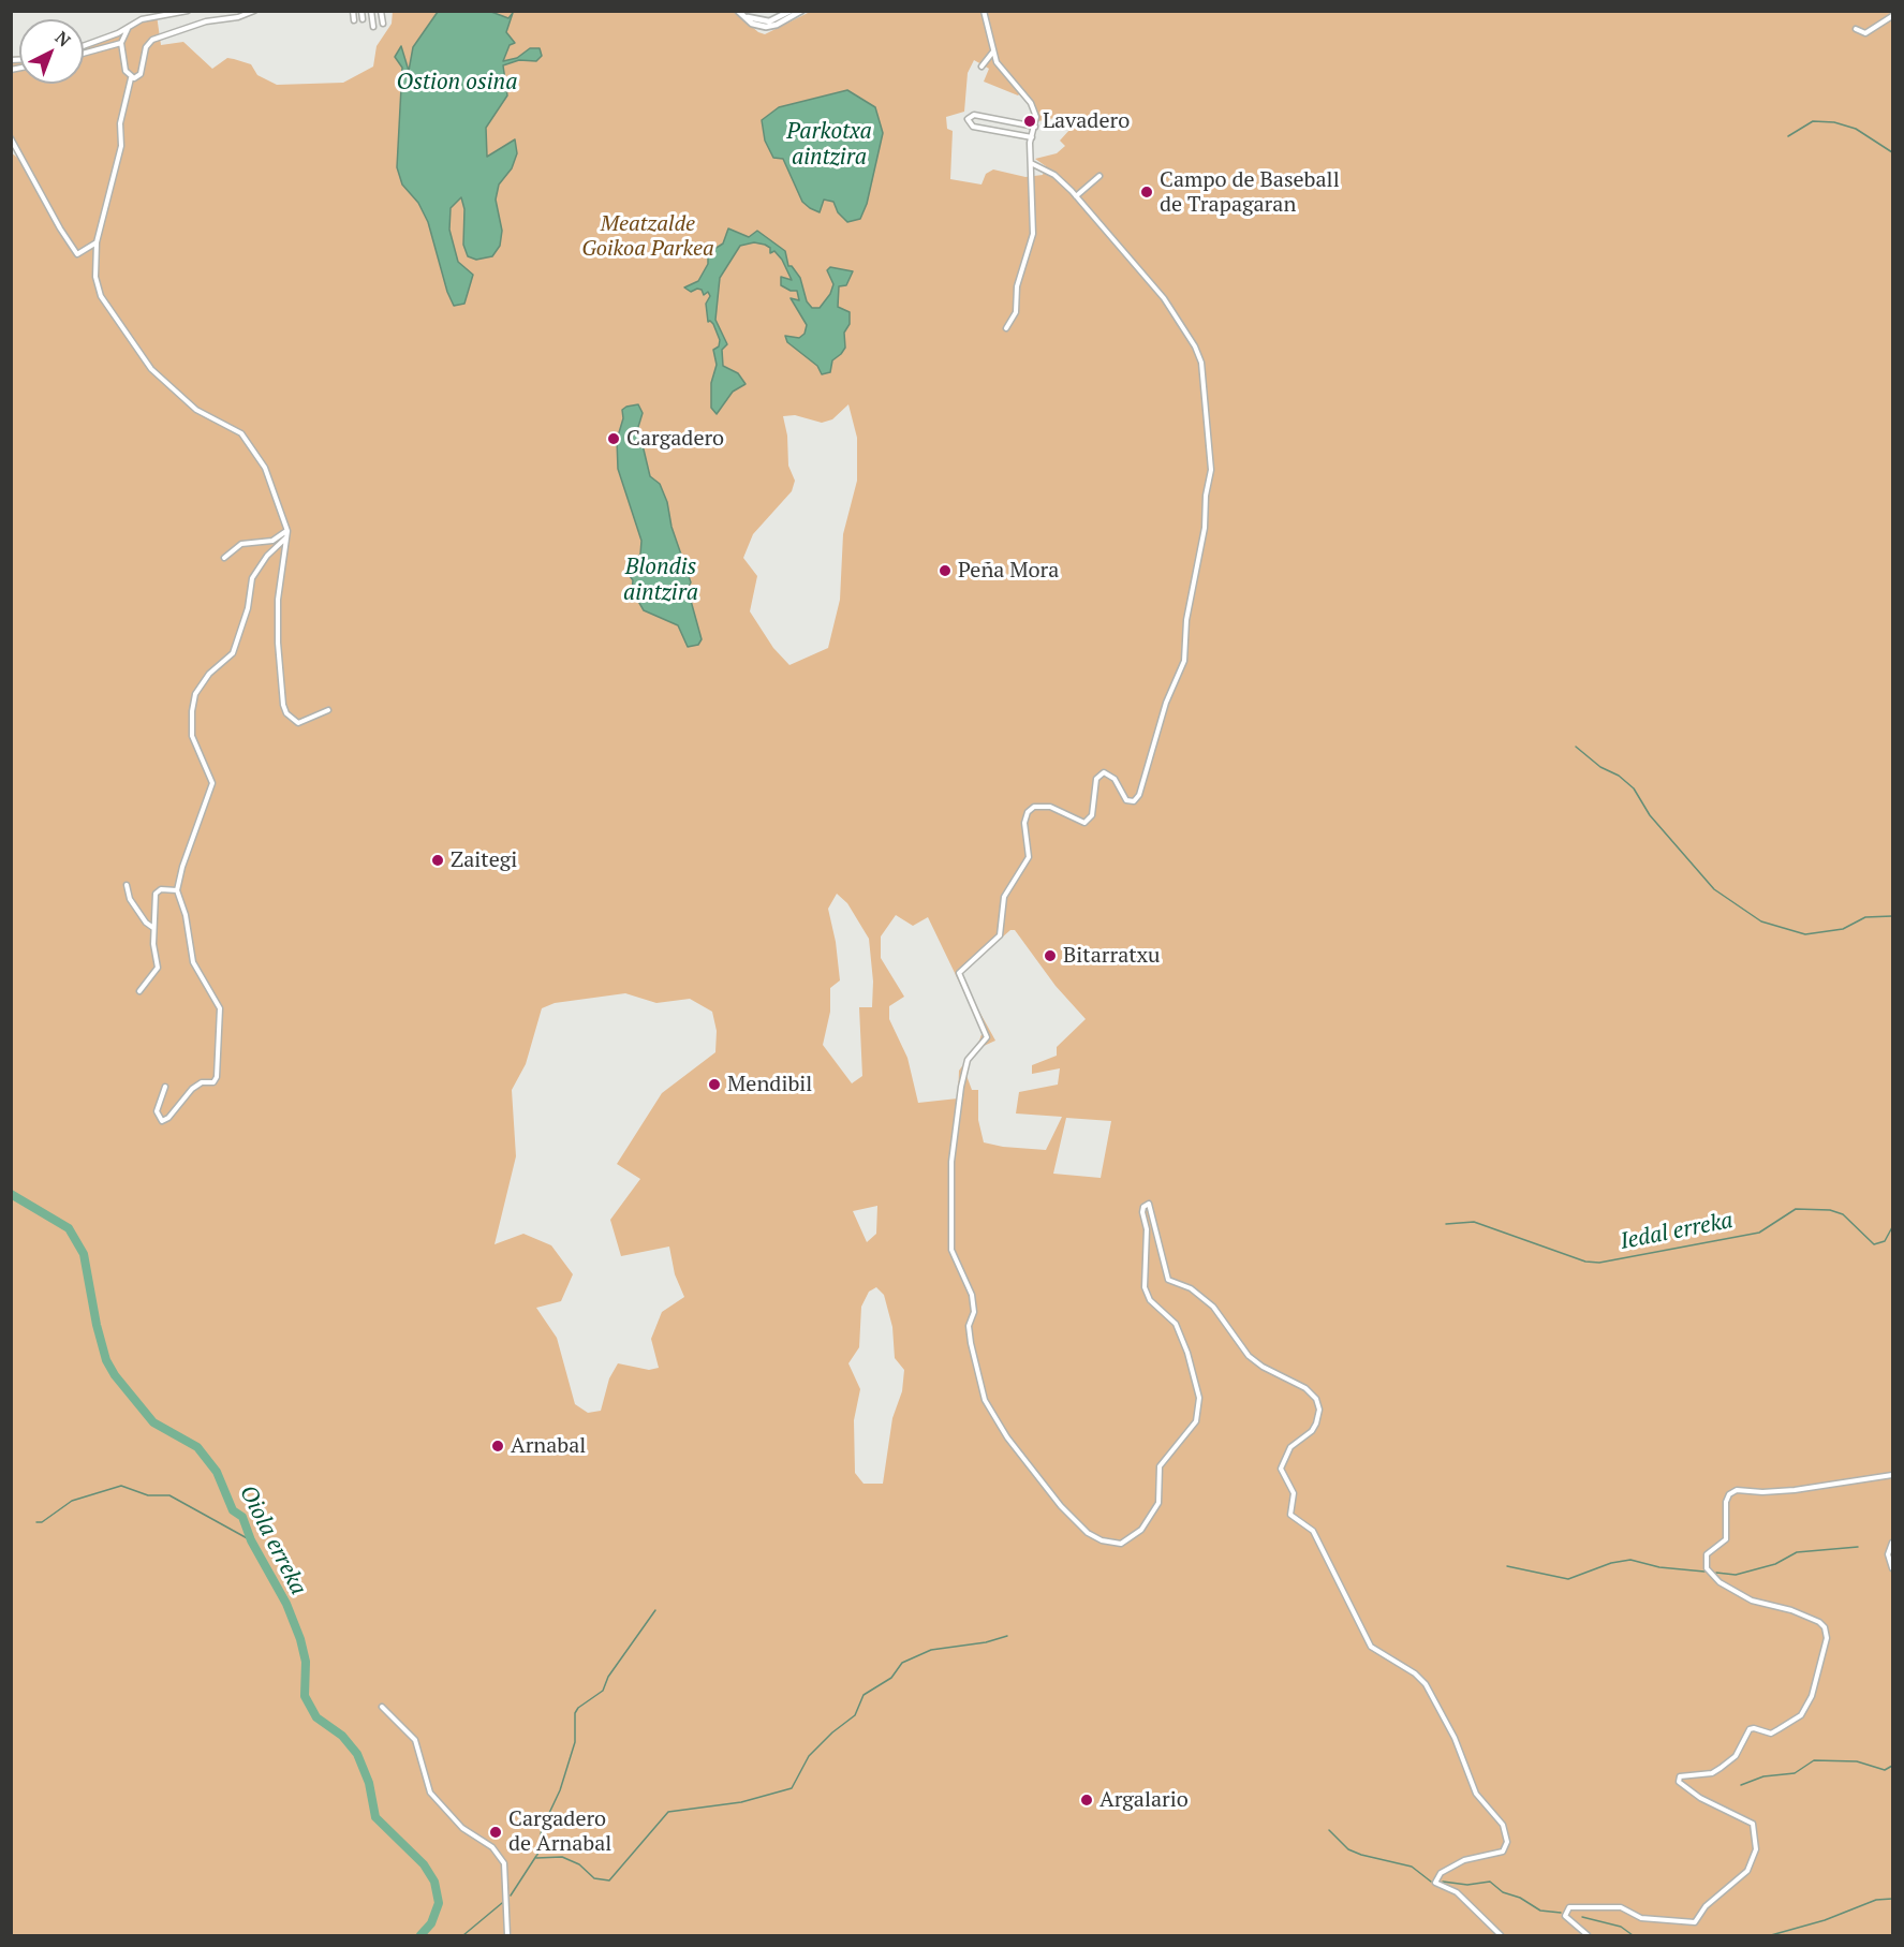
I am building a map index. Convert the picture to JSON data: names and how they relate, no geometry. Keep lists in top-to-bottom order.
{
  "water": [
    "Ostion osina",
    "Parkotxa aintzira",
    "Blondis aintzira",
    "Iedal erreka",
    "Oiola erreka"
  ],
  "parks": ["Meatzalde Goikoa Parkea"],
  "places": [
    "Lavadero",
    "Campo de Baseball de Trapagaran",
    "Cargadero",
    "Peña Mora",
    "Zaitegi",
    "Bitarratxu",
    "Mendibil",
    "Arnabal",
    "Argalario",
    "Cargadero de Arnabal"
  ],
  "north": "top right"
}
